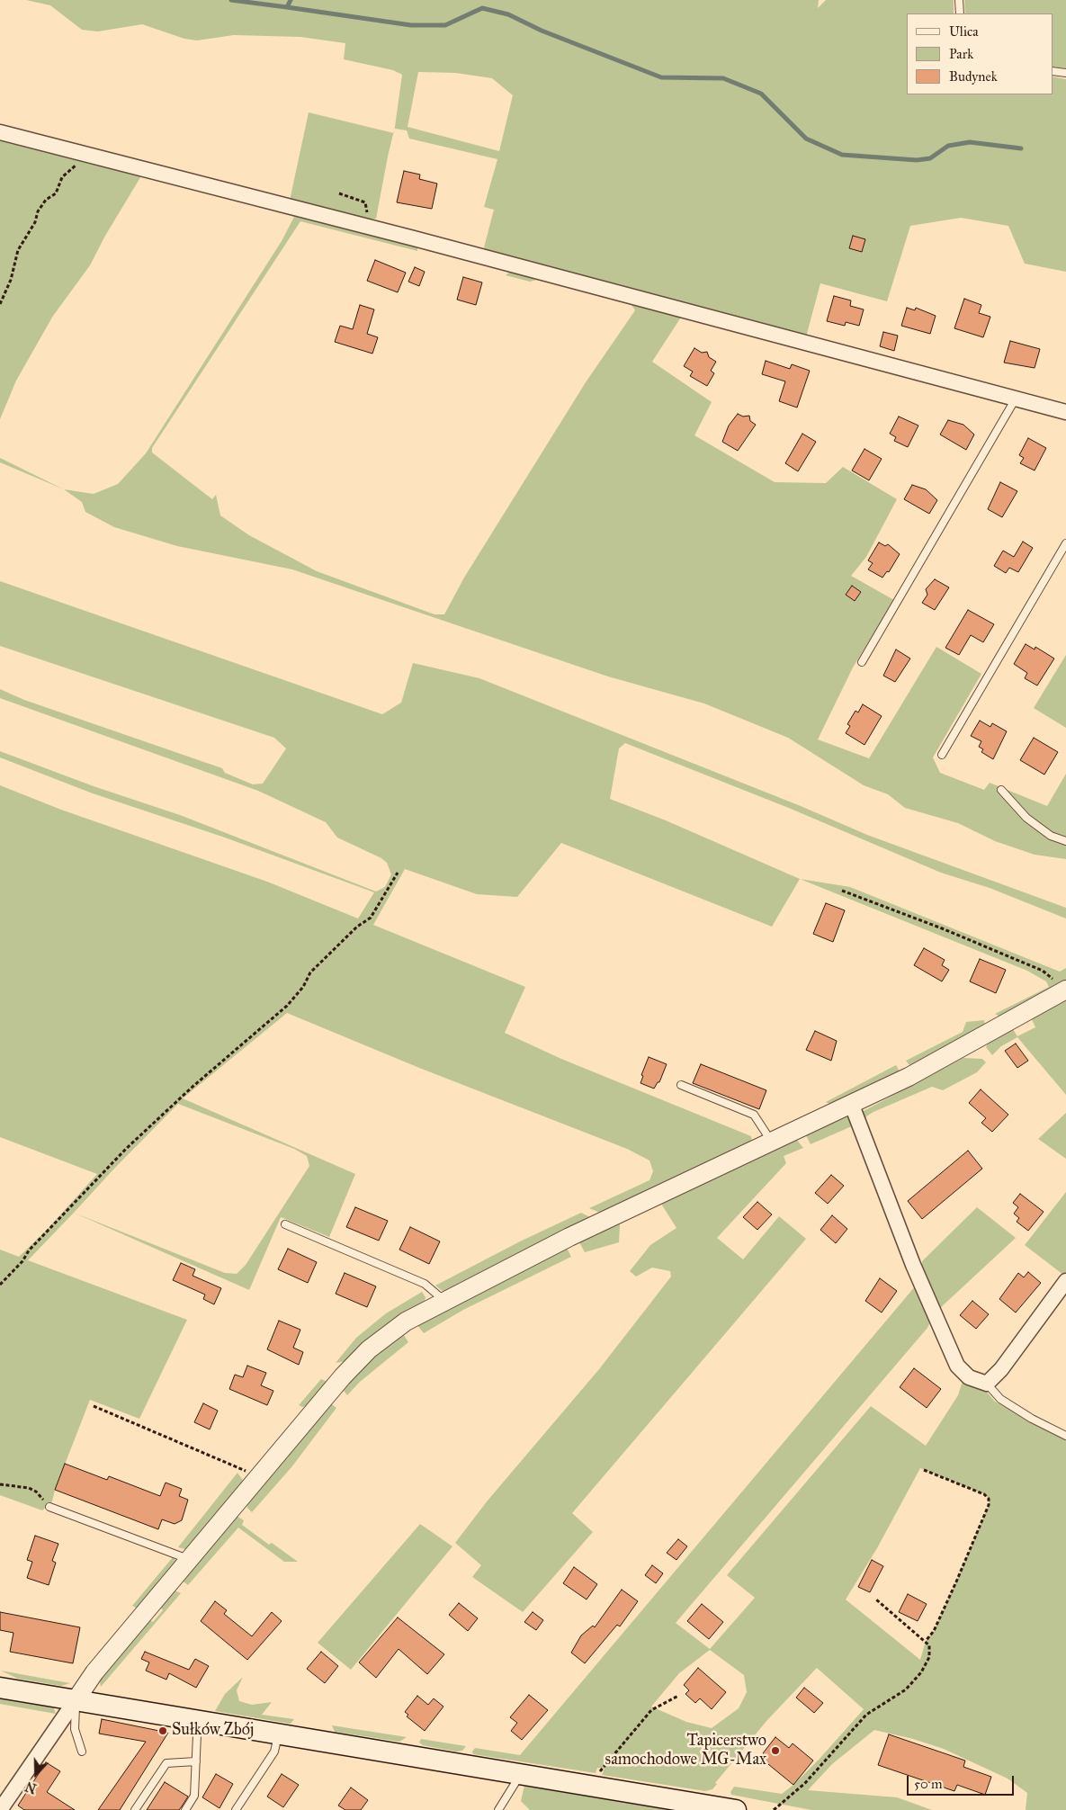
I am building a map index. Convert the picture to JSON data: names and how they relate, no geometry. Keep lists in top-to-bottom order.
{
  "places": ["Sułków Zbój", "Tapicerstwo samochodowe MG-Max"],
  "legend": ["Ulica", "Park", "Budynek"],
  "scale_bar": "50 m",
  "north": "bottom"
}
